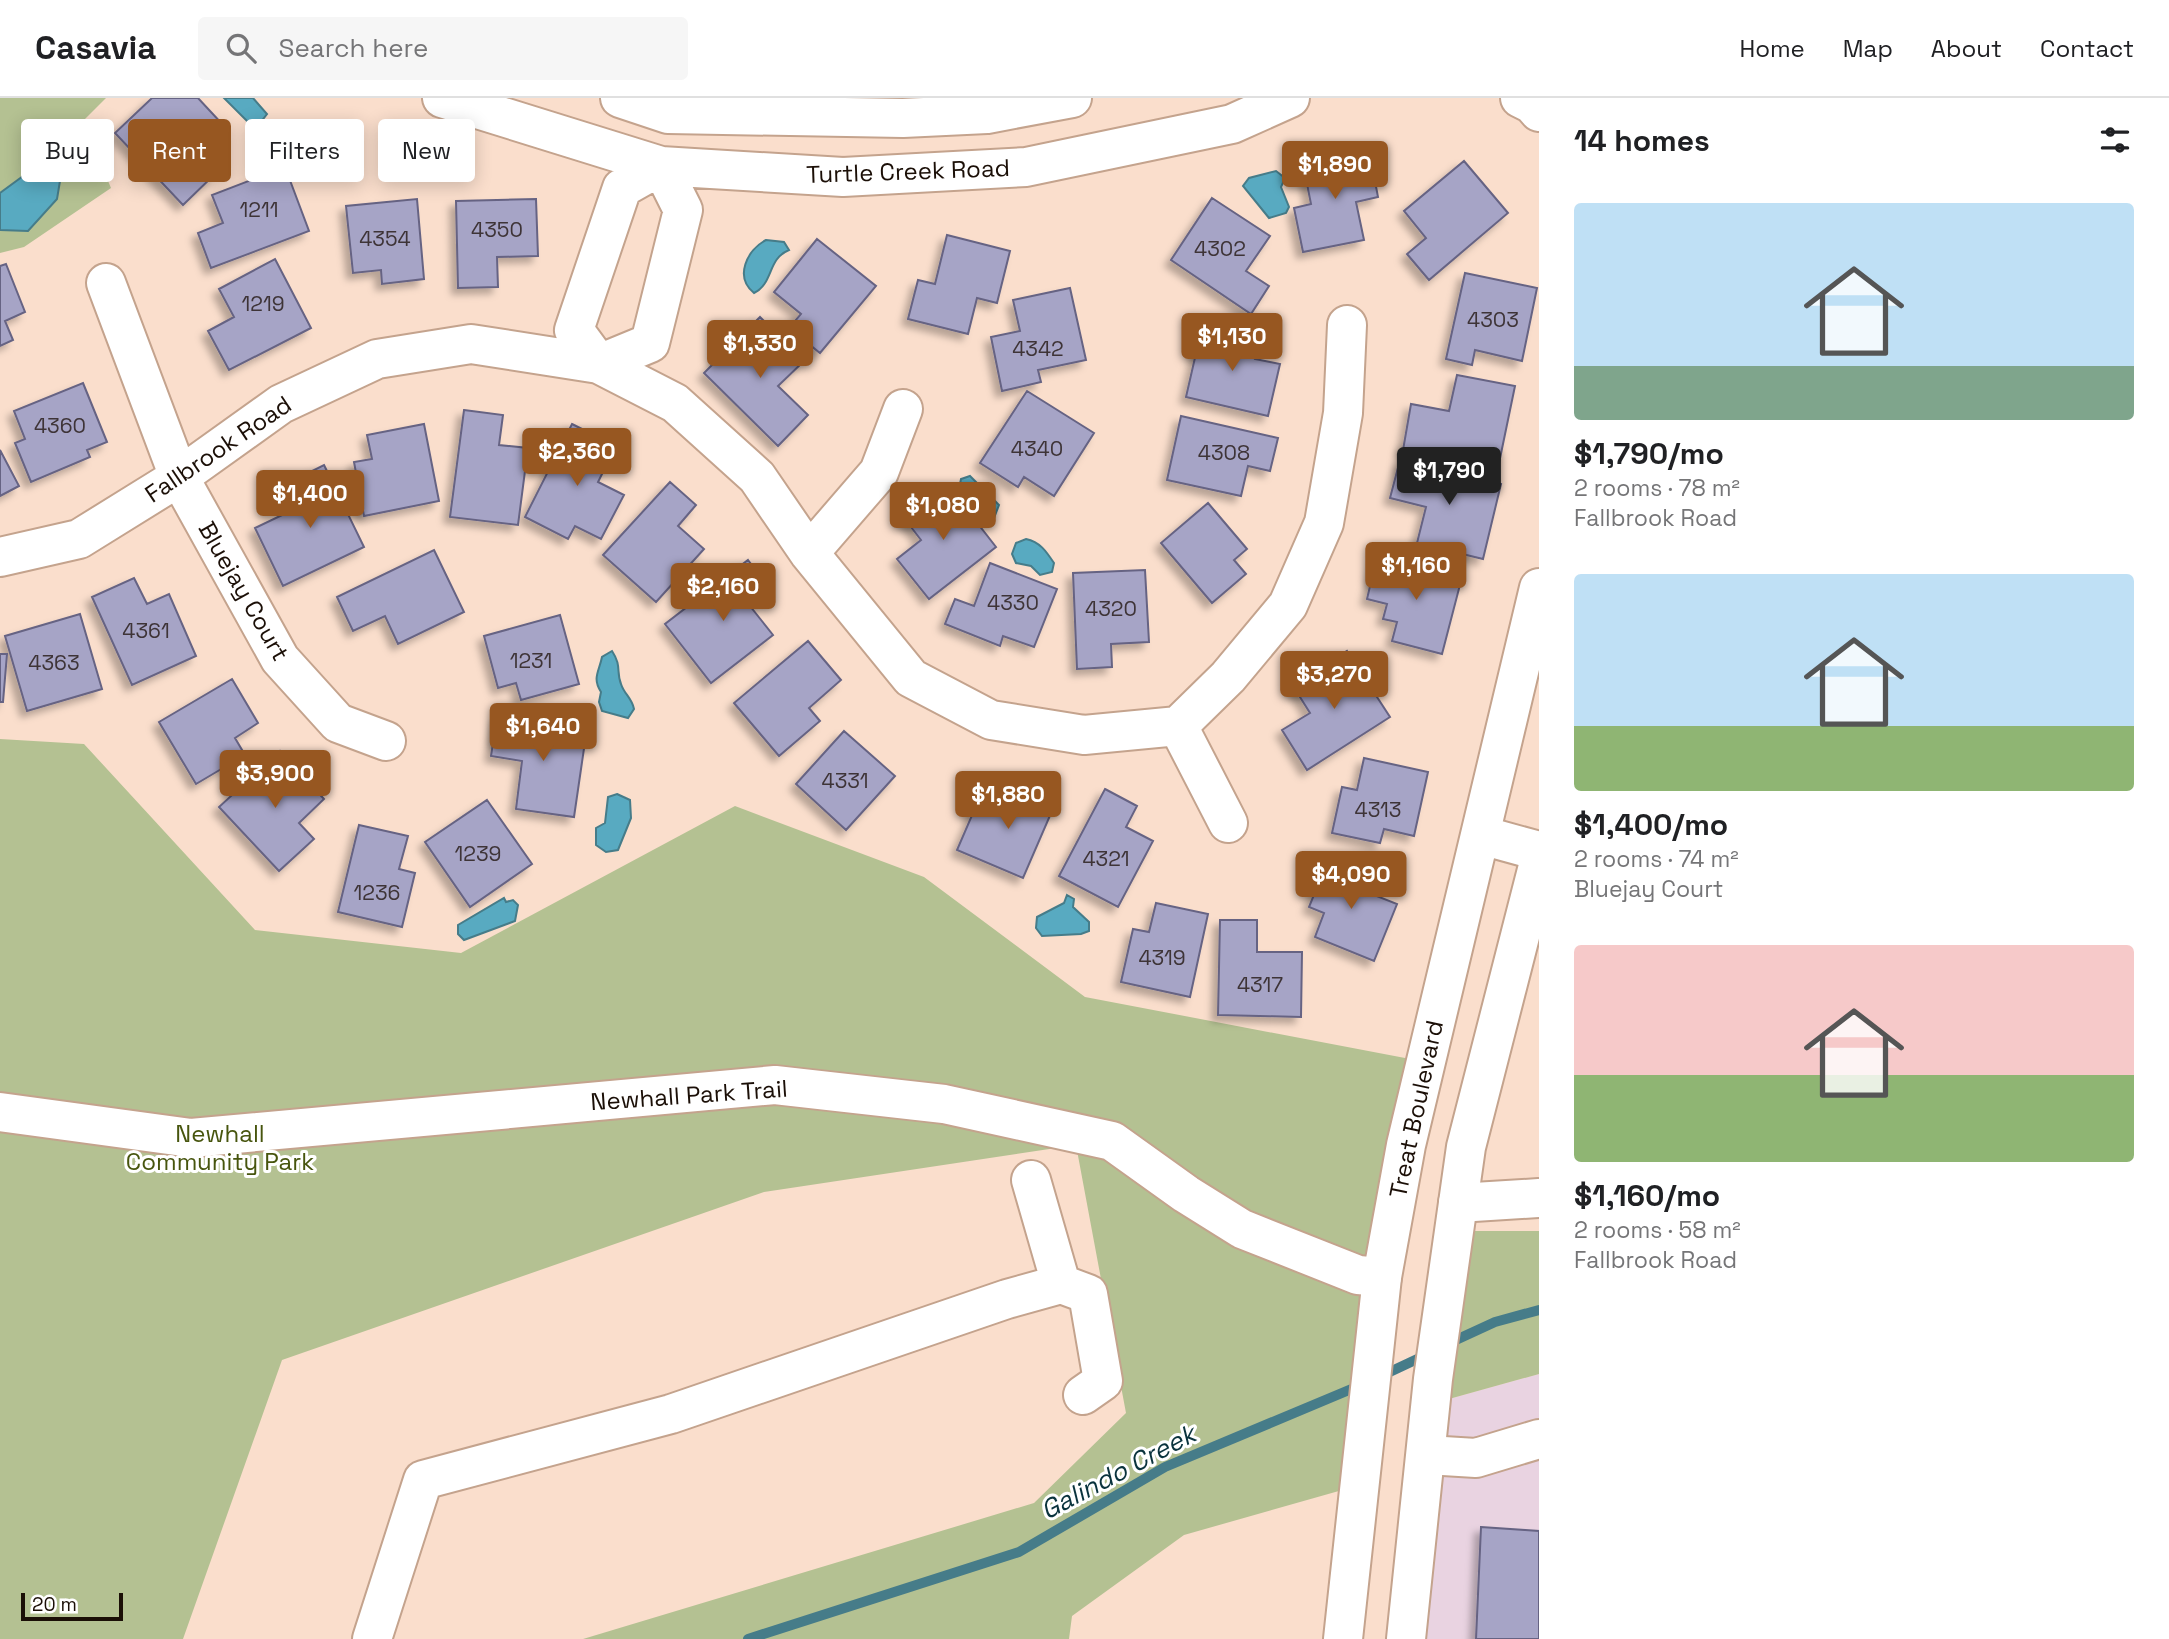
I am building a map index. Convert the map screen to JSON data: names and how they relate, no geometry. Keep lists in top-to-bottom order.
{
  "streets": {
    "street": [
      "Turtle Creek Road",
      "Fallbrook Road",
      "Bluejay Court",
      "Newhall Park Trail",
      "Treat Boulevard"
    ]
  },
  "crossings": [
    ["Fallbrook Road", "Bluejay Court"],
    ["Newhall Park Trail", "Treat Boulevard"]
  ],
  "water": ["Galindo Creek"],
  "parks": ["Newhall Community Park"],
  "house_numbers": [
    "1211",
    "4350",
    "4354",
    "4302",
    "1219",
    "4303",
    "4342",
    "4360",
    "4340",
    "4308",
    "4330",
    "4320",
    "4361",
    "1231",
    "4363",
    "4331",
    "4313",
    "1239",
    "4321",
    "1236",
    "4319",
    "4317"
  ],
  "scale_bar": "20 m",
  "page": {
    "header": "Casavia",
    "search": "Search here",
    "nav": [
      "Home",
      "Map",
      "About",
      "Contact"
    ],
    "heading": "14 homes",
    "chip": [
      "Buy",
      "Rent",
      "Filters",
      "New"
    ],
    "price": [
      "$1,890",
      "$1,130",
      "$1,330",
      "$2,360",
      "$1,790",
      "$1,400",
      "$1,080",
      "$1,160",
      "$2,160",
      "$3,270",
      "$1,640",
      "$3,900",
      "$1,880",
      "$4,090"
    ],
    "list": [
      {
        "name": "$1,790/mo",
        "note": "2 rooms · 78 m² · Fallbrook Road"
      },
      {
        "name": "$1,400/mo",
        "note": "2 rooms · 74 m² · Bluejay Court"
      },
      {
        "name": "$1,160/mo",
        "note": "2 rooms · 58 m² · Fallbrook Road"
      }
    ],
    "scale": "20 m"
  }
}
